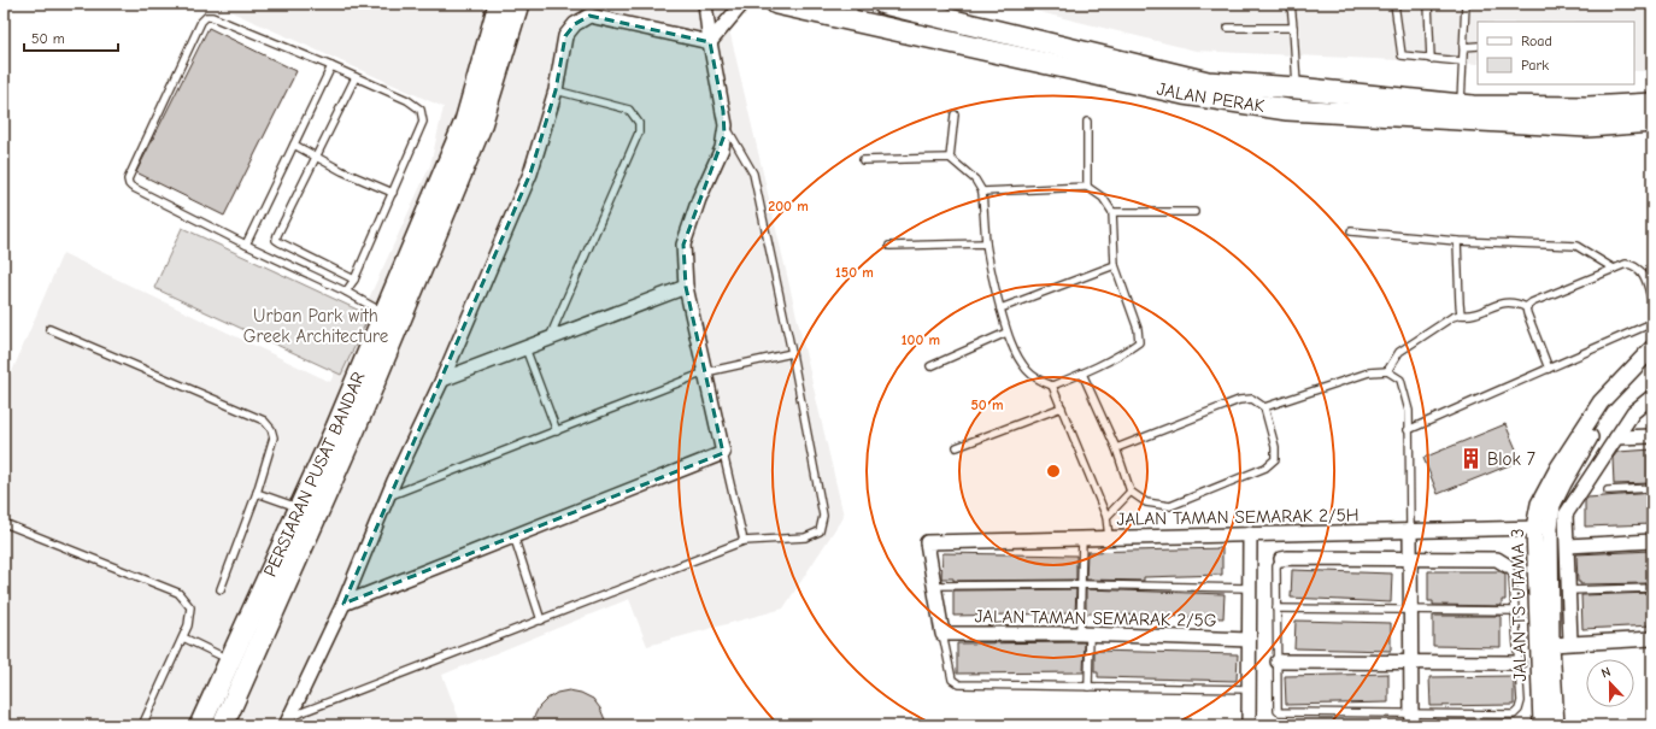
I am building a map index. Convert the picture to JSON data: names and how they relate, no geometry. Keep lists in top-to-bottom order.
{
  "streets": {
    "main road": ["JALAN PERAK", "PERSIARAN PUSAT BANDAR"],
    "street": ["JALAN TAMAN SEMARAK 2/5H", "JALAN TS UTAMA 3", "JALAN TAMAN SEMARAK 2/5G"]
  },
  "crossings": [
    ["JALAN TAMAN SEMARAK 2/5H", "JALAN TS UTAMA 3"]
  ],
  "parks": ["Urban Park with Greek Architecture"],
  "places": {
    "building": ["Blok 7"]
  },
  "legend": ["Road", "Park"],
  "scale_bar": "50 m",
  "north": "top",
  "rings": [
    "200 m",
    "150 m",
    "100 m",
    "50 m"
  ]
}
